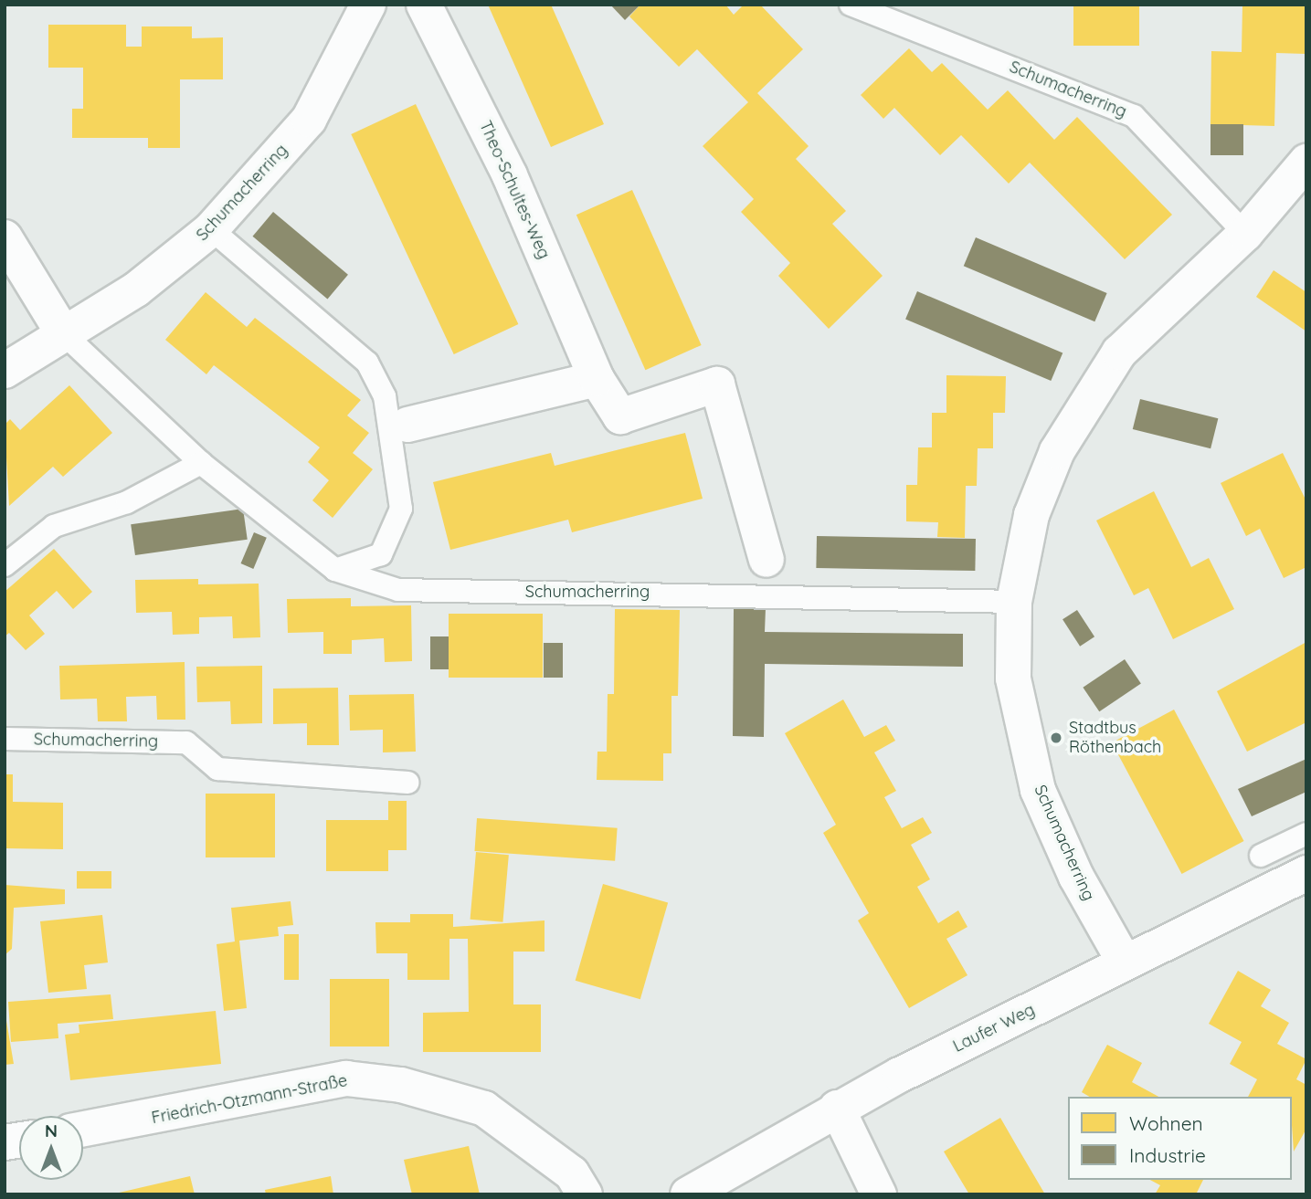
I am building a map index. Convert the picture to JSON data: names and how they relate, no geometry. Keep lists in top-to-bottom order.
{
  "streets": {
    "street": [
      "Schumacherring",
      "Theo-Schultes-Weg",
      "Laufer Weg",
      "Friedrich-Otzmann-Straße"
    ]
  },
  "crossings": [
    ["Schumacherring", "Laufer Weg"]
  ],
  "places": ["Stadtbus Röthenbach"],
  "legend": ["Wohnen", "Industrie"],
  "north": "top"
}
